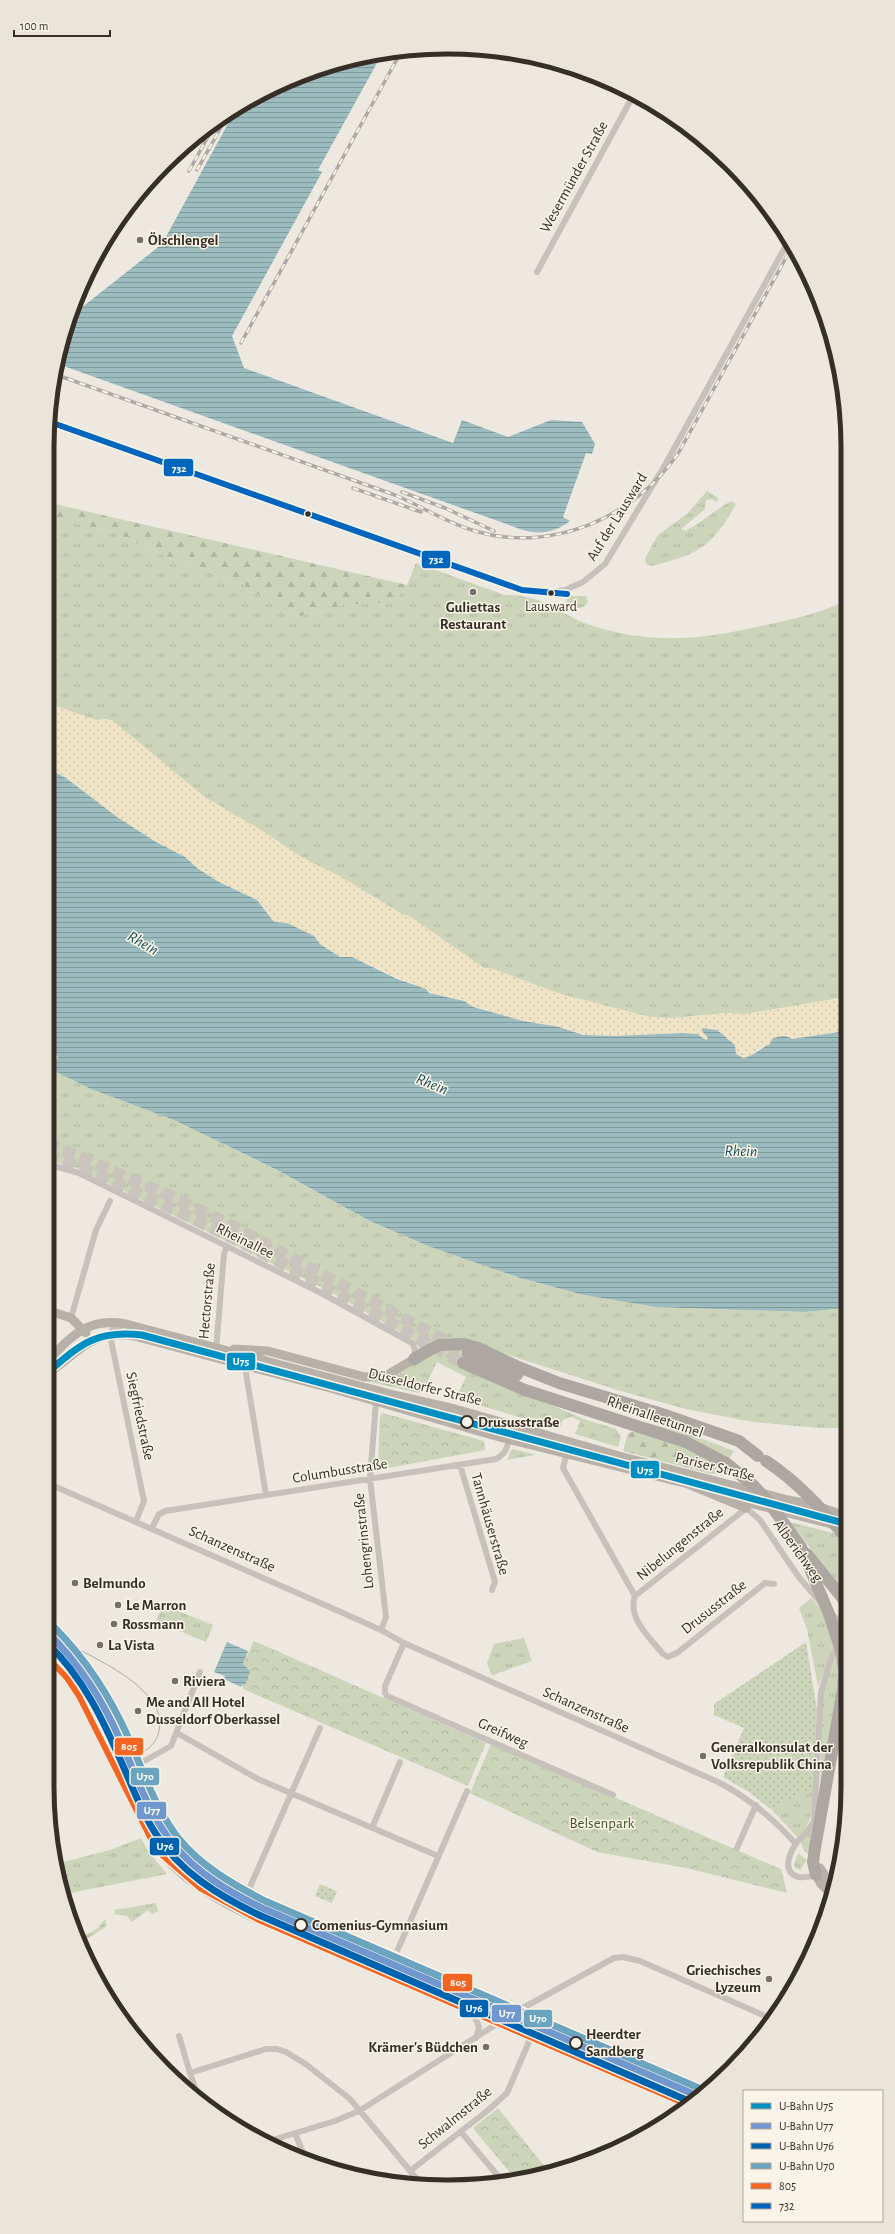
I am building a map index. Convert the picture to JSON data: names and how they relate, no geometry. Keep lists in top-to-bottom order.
{
  "streets": {
    "highway": ["Rheinalleetunnel"],
    "main road": ["Düsseldorfer Straße", "Pariser Straße"],
    "street": [
      "Wesermünder Straße",
      "Auf der Lausward",
      "Rheinallee",
      "Hectorstraße",
      "Siegfriedstraße",
      "Columbusstraße",
      "Tannhäuserstraße",
      "Lohengrinstraße",
      "Nibelungenstraße",
      "Schanzenstraße",
      "Alberichweg",
      "Drususstraße",
      "Greifweg",
      "Schwalmstraße"
    ]
  },
  "crossings": [
    ["Rheinallee", "Hectorstraße"],
    ["Rheinallee", "Düsseldorfer Straße"],
    ["Hectorstraße", "Düsseldorfer Straße"],
    ["Düsseldorfer Straße", "Siegfriedstraße"],
    ["Düsseldorfer Straße", "Pariser Straße"],
    ["Düsseldorfer Straße", "Columbusstraße"],
    ["Düsseldorfer Straße", "Lohengrinstraße"],
    ["Siegfriedstraße", "Schanzenstraße"],
    ["Pariser Straße", "Nibelungenstraße"],
    ["Pariser Straße", "Alberichweg"],
    ["Columbusstraße", "Tannhäuserstraße"],
    ["Columbusstraße", "Lohengrinstraße"],
    ["Columbusstraße", "Schanzenstraße"],
    ["Lohengrinstraße", "Schanzenstraße"],
    ["Nibelungenstraße", "Alberichweg"],
    ["Nibelungenstraße", "Drususstraße"],
    ["Schanzenstraße", "Alberichweg"],
    ["Schanzenstraße", "Greifweg"]
  ],
  "water": ["Rhein"],
  "parks": ["Belsenpark"],
  "places": [
    "Ölschlengel",
    "Guliettas Restaurant",
    "Lausward",
    "Drususstraße",
    "Belmundo",
    "Le Marron",
    "Rossmann",
    "La Vista",
    "Riviera",
    "Me and All Hotel Dusseldorf Oberkassel",
    "Generalkonsulat der Volksrepublik China",
    "Comenius-Gymnasium",
    "Griechisches Lyzeum",
    "Heerdter Sandberg",
    "Krämer's Büdchen"
  ],
  "lines": [
    "transit line 732",
    "metro line U75",
    "metro line U70",
    "transit line 805",
    "metro line U77",
    "metro line U76"
  ],
  "legend": [
    "U-Bahn U75",
    "U-Bahn U77",
    "U-Bahn U76",
    "U-Bahn U70",
    "805",
    "732"
  ],
  "scale_bar": "100 m"
}
